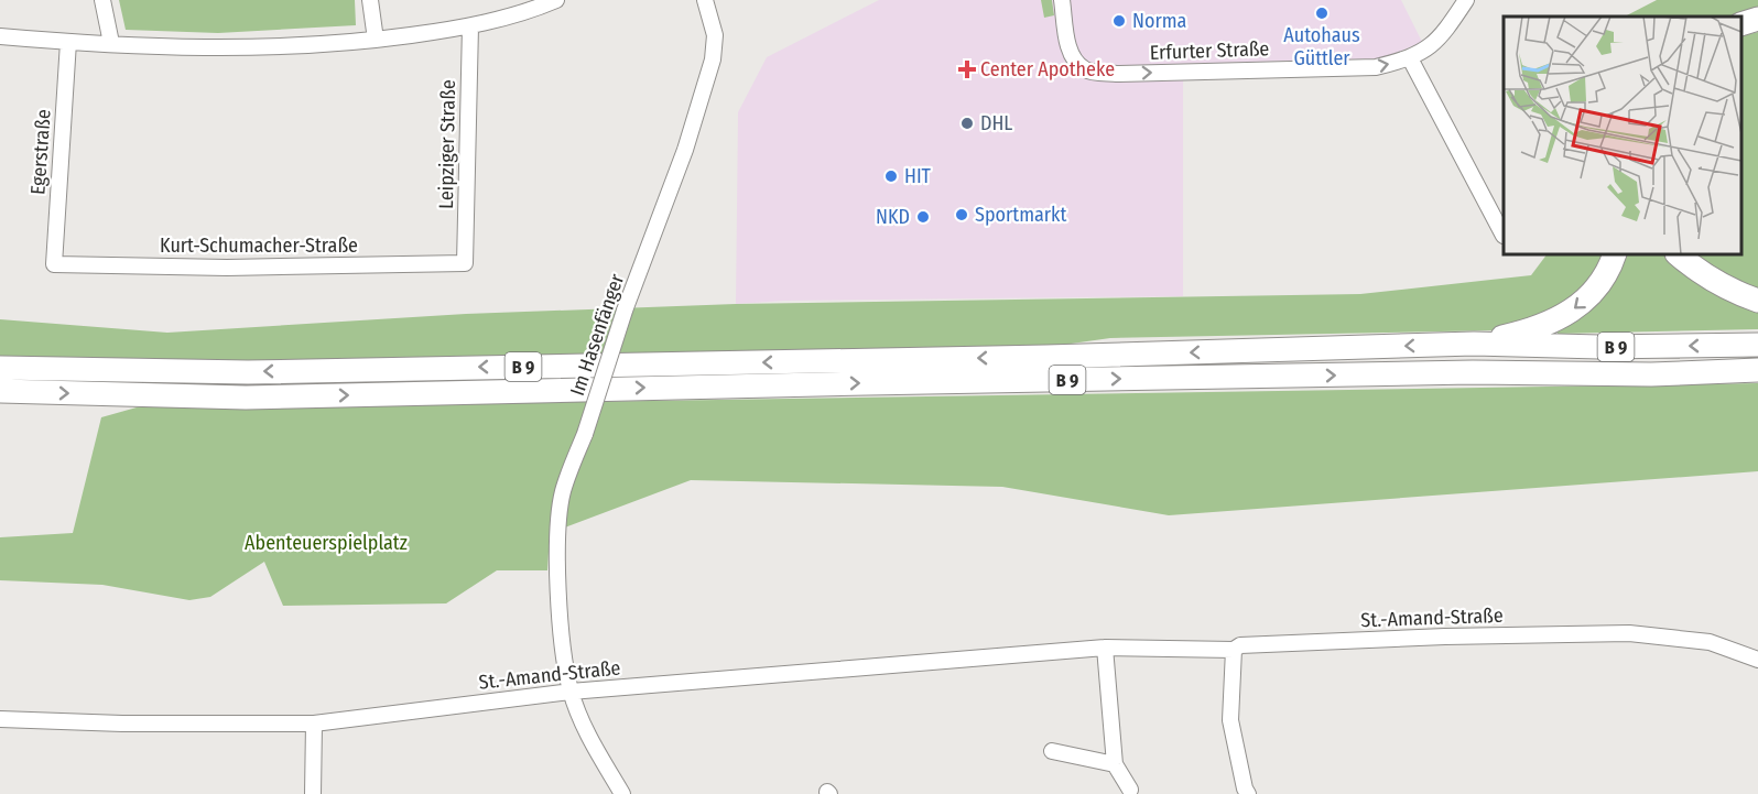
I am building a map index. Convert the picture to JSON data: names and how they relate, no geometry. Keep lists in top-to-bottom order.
{
  "streets": {
    "highway": ["B 9"],
    "street": [
      "Erfurter Straße",
      "Leipziger Straße",
      "Egerstraße",
      "Kurt-Schumacher-Straße",
      "Im Hasenfänger",
      "St.-Amand-Straße"
    ]
  },
  "crossings": [
    ["Leipziger Straße", "Kurt-Schumacher-Straße"],
    ["Egerstraße", "Kurt-Schumacher-Straße"],
    ["Im Hasenfänger", "St.-Amand-Straße"]
  ],
  "one_way": ["Erfurter Straße"],
  "parks": ["Abenteuerspielplatz"],
  "places": {
    "other": [
      "Autohaus Güttler",
      "Norma",
      "DHL",
      "HIT",
      "Sportmarkt",
      "NKD"
    ],
    "health": ["Center Apotheke"]
  }
}
